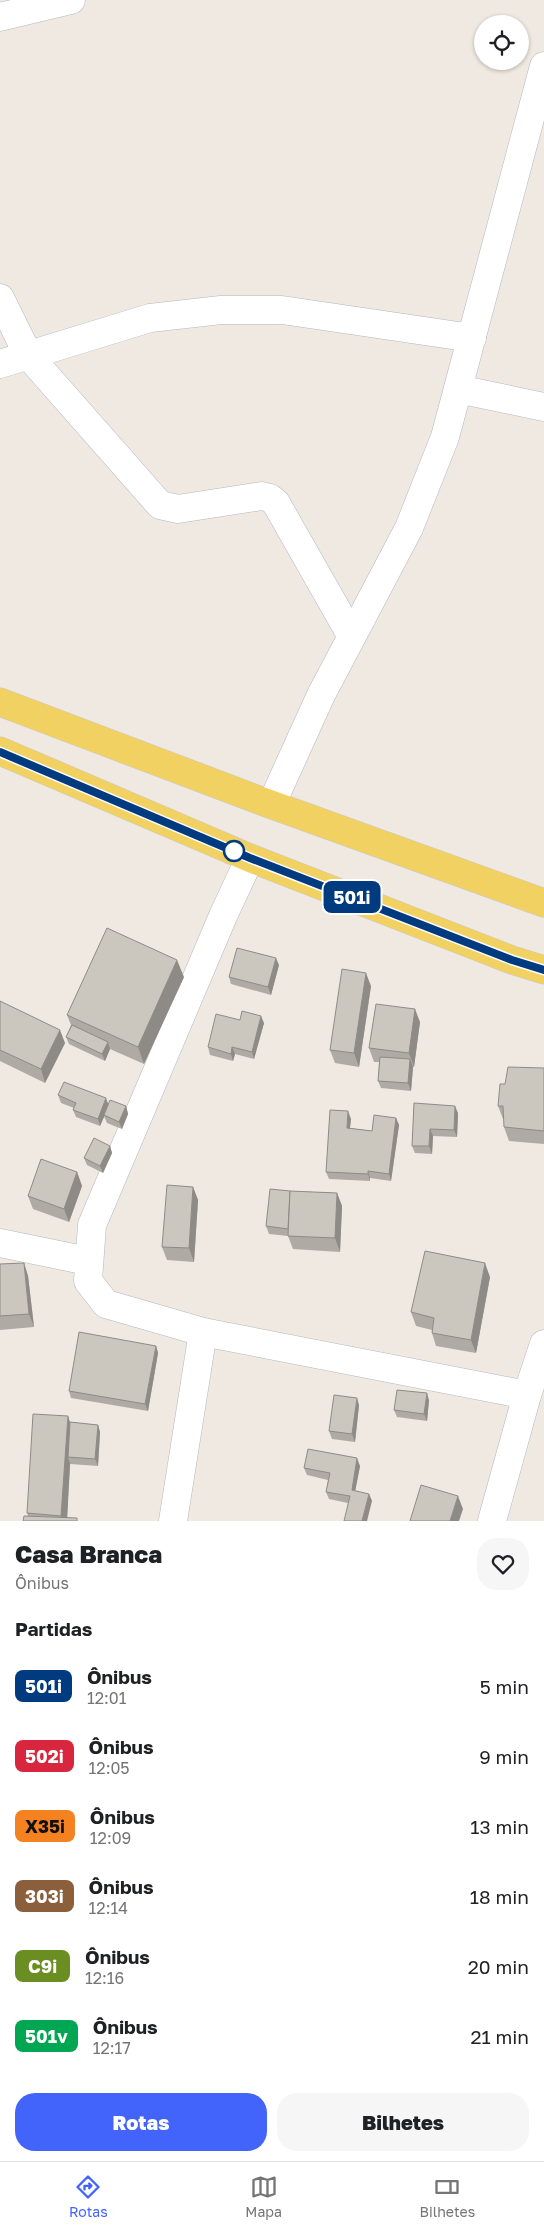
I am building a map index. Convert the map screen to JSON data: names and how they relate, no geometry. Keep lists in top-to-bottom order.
{
  "lines": ["bus line 501i"],
  "page": {
    "on_map": "501i",
    "heading": [
      ["Casa Branca", "Ônibus"],
      "Partidas"
    ],
    "list": [
      {
        "mark": "501i",
        "name": "Ônibus",
        "note": "12:01",
        "value": "5 min"
      },
      {
        "mark": "502i",
        "name": "Ônibus",
        "note": "12:05",
        "value": "9 min"
      },
      {
        "mark": "X35i",
        "name": "Ônibus",
        "note": "12:09",
        "value": "13 min"
      },
      {
        "mark": "303i",
        "name": "Ônibus",
        "note": "12:14",
        "value": "18 min"
      },
      {
        "mark": "C9i",
        "name": "Ônibus",
        "note": "12:16",
        "value": "20 min"
      },
      {
        "mark": "501v",
        "name": "Ônibus",
        "note": "12:17",
        "value": "21 min"
      }
    ],
    "buttons": ["Rotas", "Bilhetes"],
    "tabs": ["Rotas", "Mapa", "Bilhetes"]
  }
}
